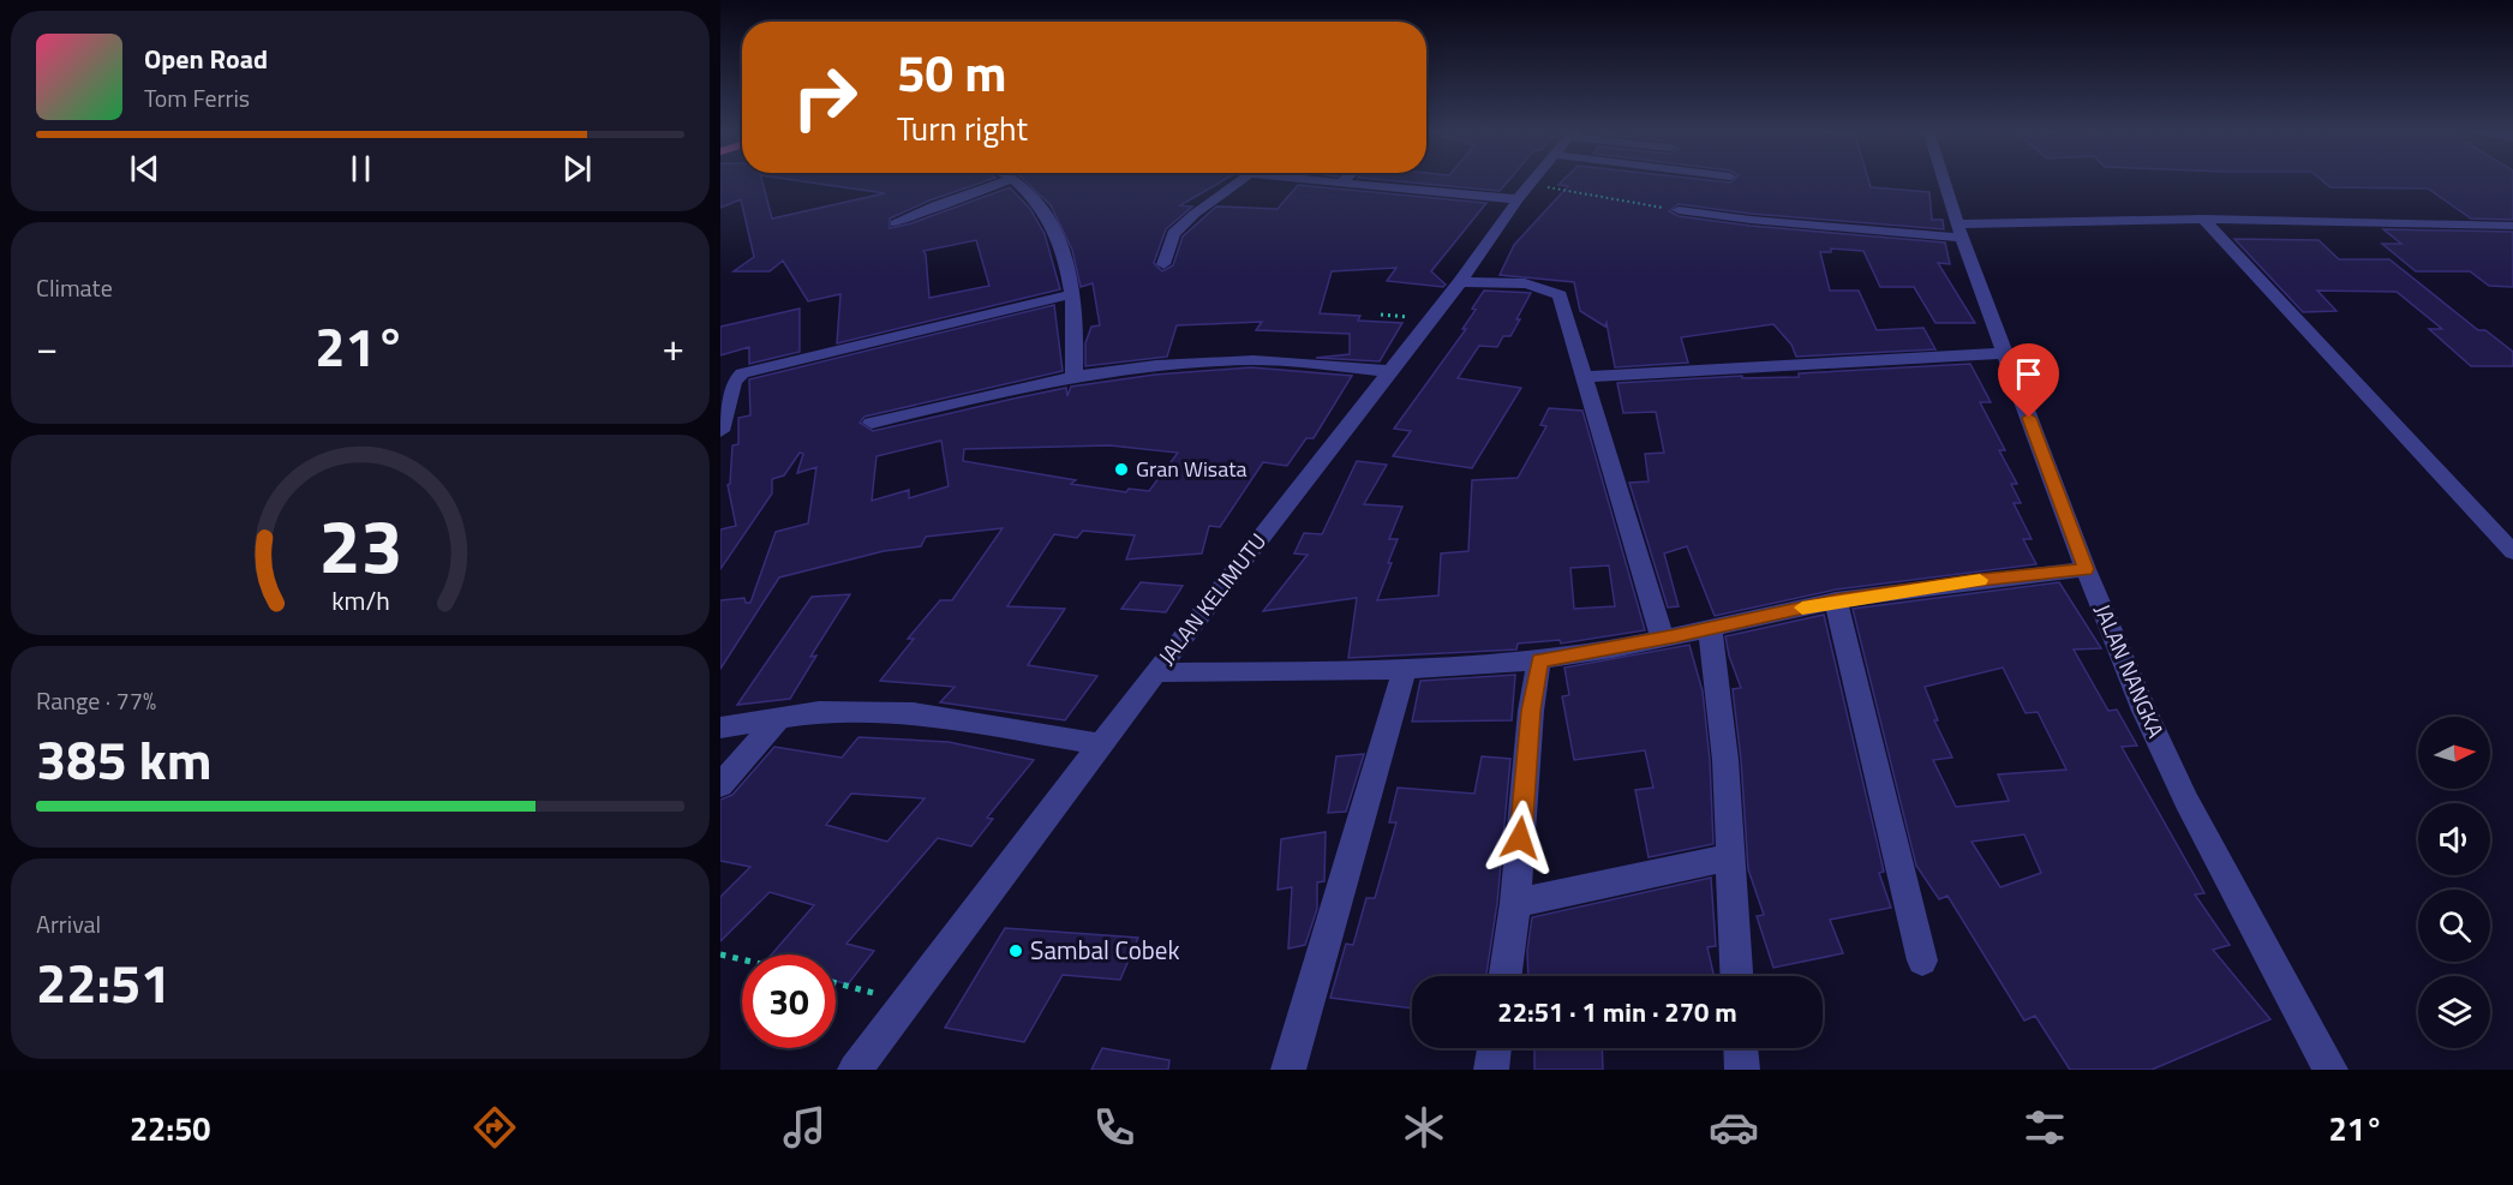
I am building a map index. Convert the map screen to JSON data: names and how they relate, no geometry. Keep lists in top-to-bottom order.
{
  "streets": {
    "street": ["JALAN KELIMUTU", "JALAN NANGKA"]
  },
  "places": ["Gran Wisata", "Sambal Cobek"],
  "north": "right",
  "page": {
    "turn": ["50 m", "Turn right"],
    "song": ["Open Road", "Tom Ferris"],
    "tile": [
      "Climate",
      ["Range · 77%", "385 km"],
      ["Arrival", "22:51"]
    ],
    "heat": ["−", "21°", "+"],
    "limit": "30",
    "trip": "22:51 · 1 min · 270 m",
    "tabs": ["22:50", "21°"],
    "gauge": ["23", "km/h"]
  }
}
